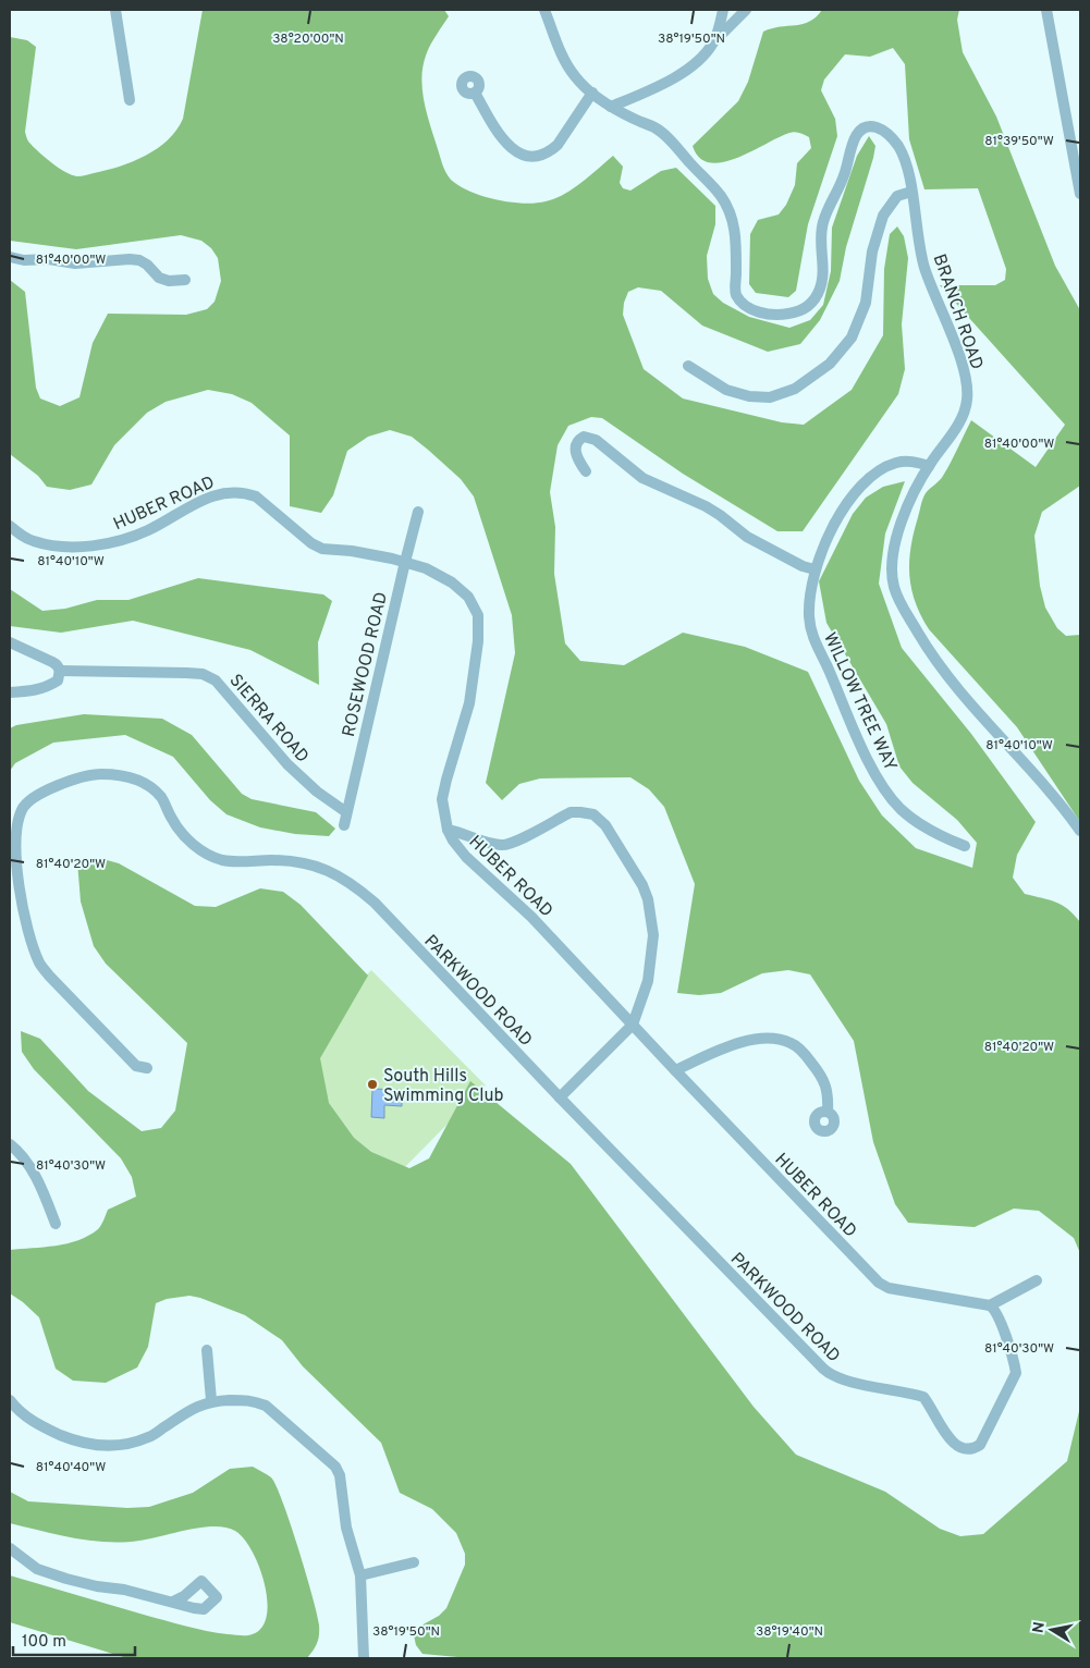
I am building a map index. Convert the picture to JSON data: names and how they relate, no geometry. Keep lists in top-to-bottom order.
{
  "streets": {
    "street": [
      "BRANCH ROAD",
      "HUBER ROAD",
      "ROSEWOOD ROAD",
      "WILLOW TREE WAY",
      "SIERRA ROAD",
      "PARKWOOD ROAD"
    ]
  },
  "crossings": [
    ["BRANCH ROAD", "WILLOW TREE WAY"],
    ["HUBER ROAD", "ROSEWOOD ROAD"],
    ["HUBER ROAD", "PARKWOOD ROAD"],
    ["ROSEWOOD ROAD", "SIERRA ROAD"]
  ],
  "places": ["South Hills Swimming Club"],
  "scale_bar": "100 m",
  "north": "left",
  "coordinates": [
    "38°20'00\"N",
    "38°19'50\"N",
    "81°39'50\"W",
    "81°40'00\"W",
    "81°40'10\"W",
    "81°40'20\"W",
    "81°40'30\"W",
    "81°40'40\"W",
    "38°19'40\"N"
  ]
}
